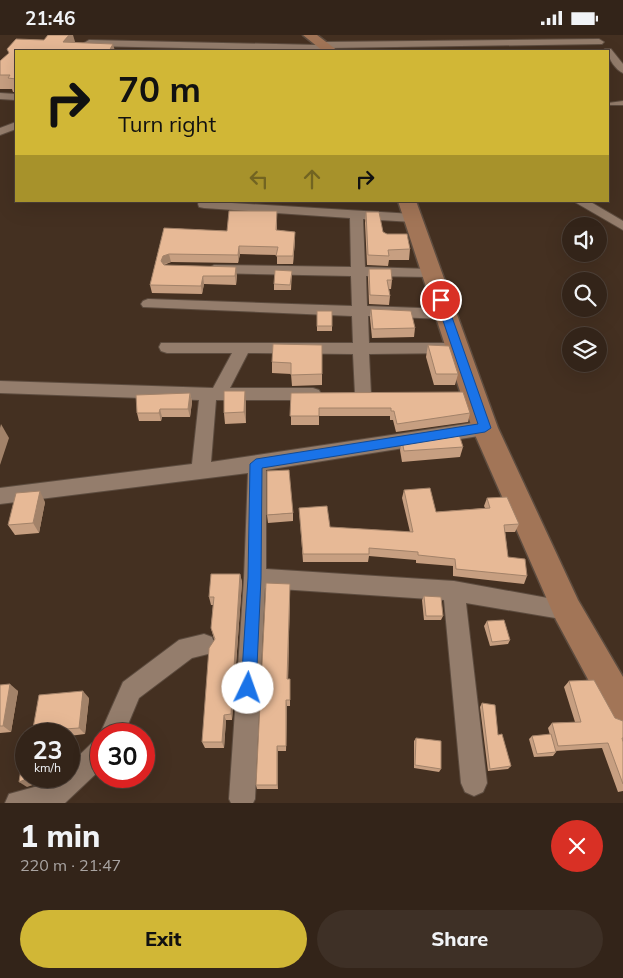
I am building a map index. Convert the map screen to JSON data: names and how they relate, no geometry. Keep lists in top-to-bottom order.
{
  "page": {
    "status": "21:46",
    "turn": ["70 m", "Turn right"],
    "speed": "23 km/h",
    "limit": "30",
    "heading": ["1 min", "220 m · 21:47"],
    "buttons": ["Exit", "Share"]
  }
}
